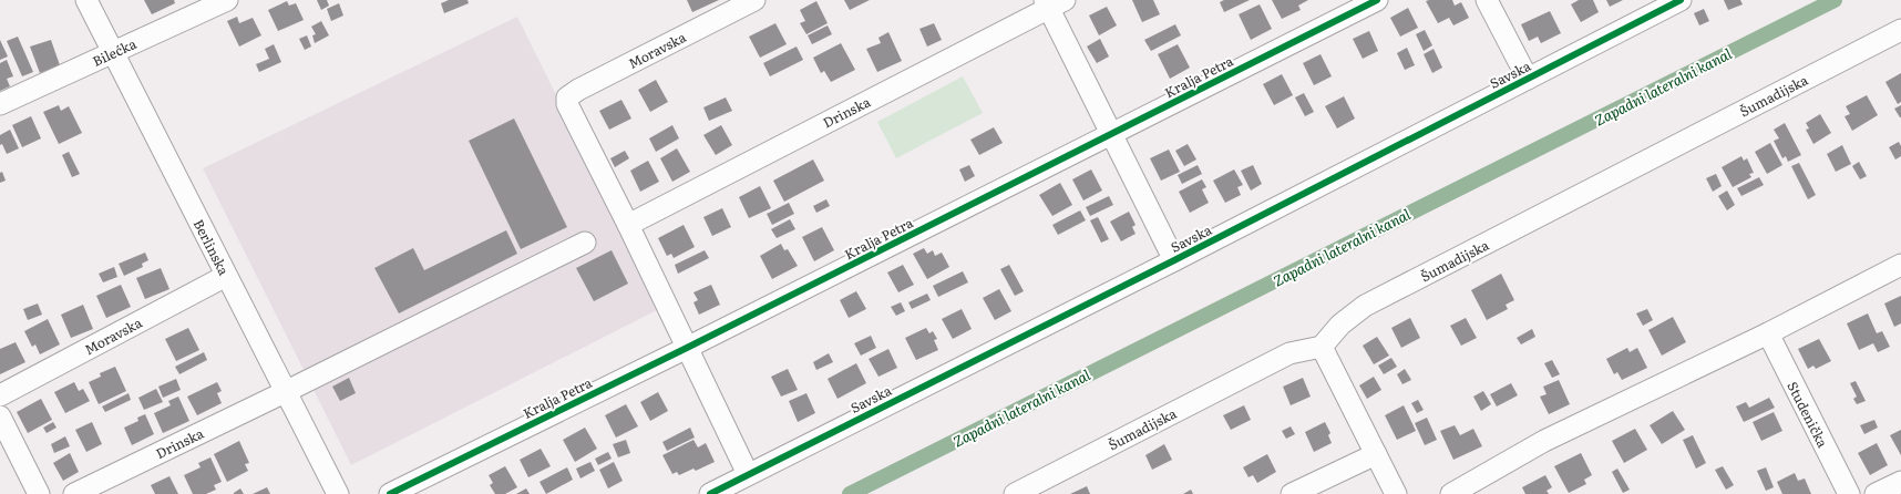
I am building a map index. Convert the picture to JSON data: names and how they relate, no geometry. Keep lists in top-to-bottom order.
{
  "streets": {
    "street": [
      "Moravska",
      "Bilećka",
      "Savska",
      "Kralja Petra",
      "Šumadijska",
      "Drinska",
      "Berlinska",
      "Studenička"
    ]
  },
  "crossings": [
    ["Moravska", "Drinska"],
    ["Moravska", "Berlinska"],
    ["Bilećka", "Berlinska"],
    ["Drinska", "Berlinska"]
  ],
  "water": ["Zapadni lateralni kanal"]
}
